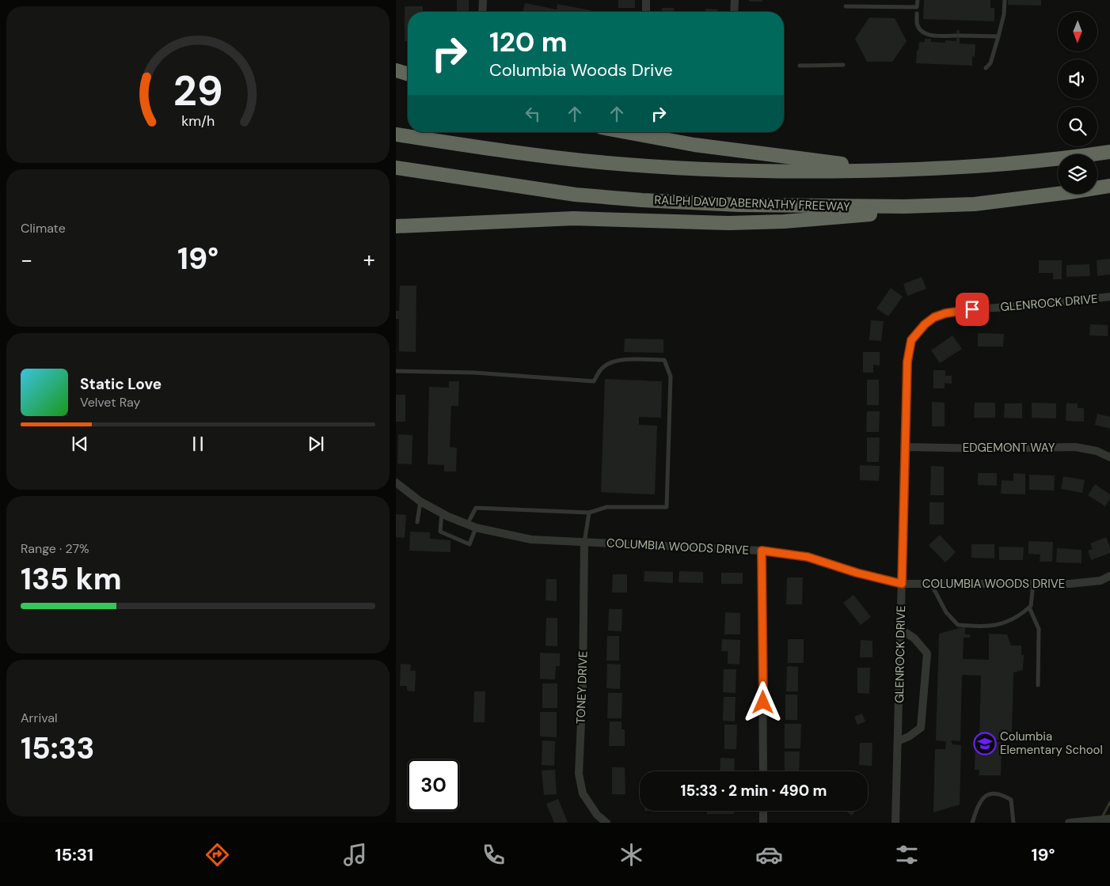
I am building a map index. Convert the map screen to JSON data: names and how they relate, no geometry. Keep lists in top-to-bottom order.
{
  "streets": {
    "highway": ["RALPH DAVID ABERNATHY FREEWAY"],
    "street": [
      "GLENROCK DRIVE",
      "EDGEMONT WAY",
      "COLUMBIA WOODS DRIVE",
      "TONEY DRIVE"
    ]
  },
  "crossings": [
    ["GLENROCK DRIVE", "EDGEMONT WAY"],
    ["GLENROCK DRIVE", "COLUMBIA WOODS DRIVE"],
    ["COLUMBIA WOODS DRIVE", "TONEY DRIVE"]
  ],
  "places": {
    "school or university": ["Columbia Elementary School"]
  },
  "north": "bottom",
  "page": {
    "turn": ["120 m", "Columbia Woods Drive"],
    "tile": [
      "Climate",
      ["Range · 27%", "135 km"],
      ["Arrival", "15:33"]
    ],
    "heat": ["−", "19°", "+"],
    "song": ["Static Love", "Velvet Ray"],
    "limit": "30",
    "trip": "15:33 · 2 min · 490 m",
    "tabs": ["15:31", "19°"],
    "gauge": ["29", "km/h"]
  }
}
